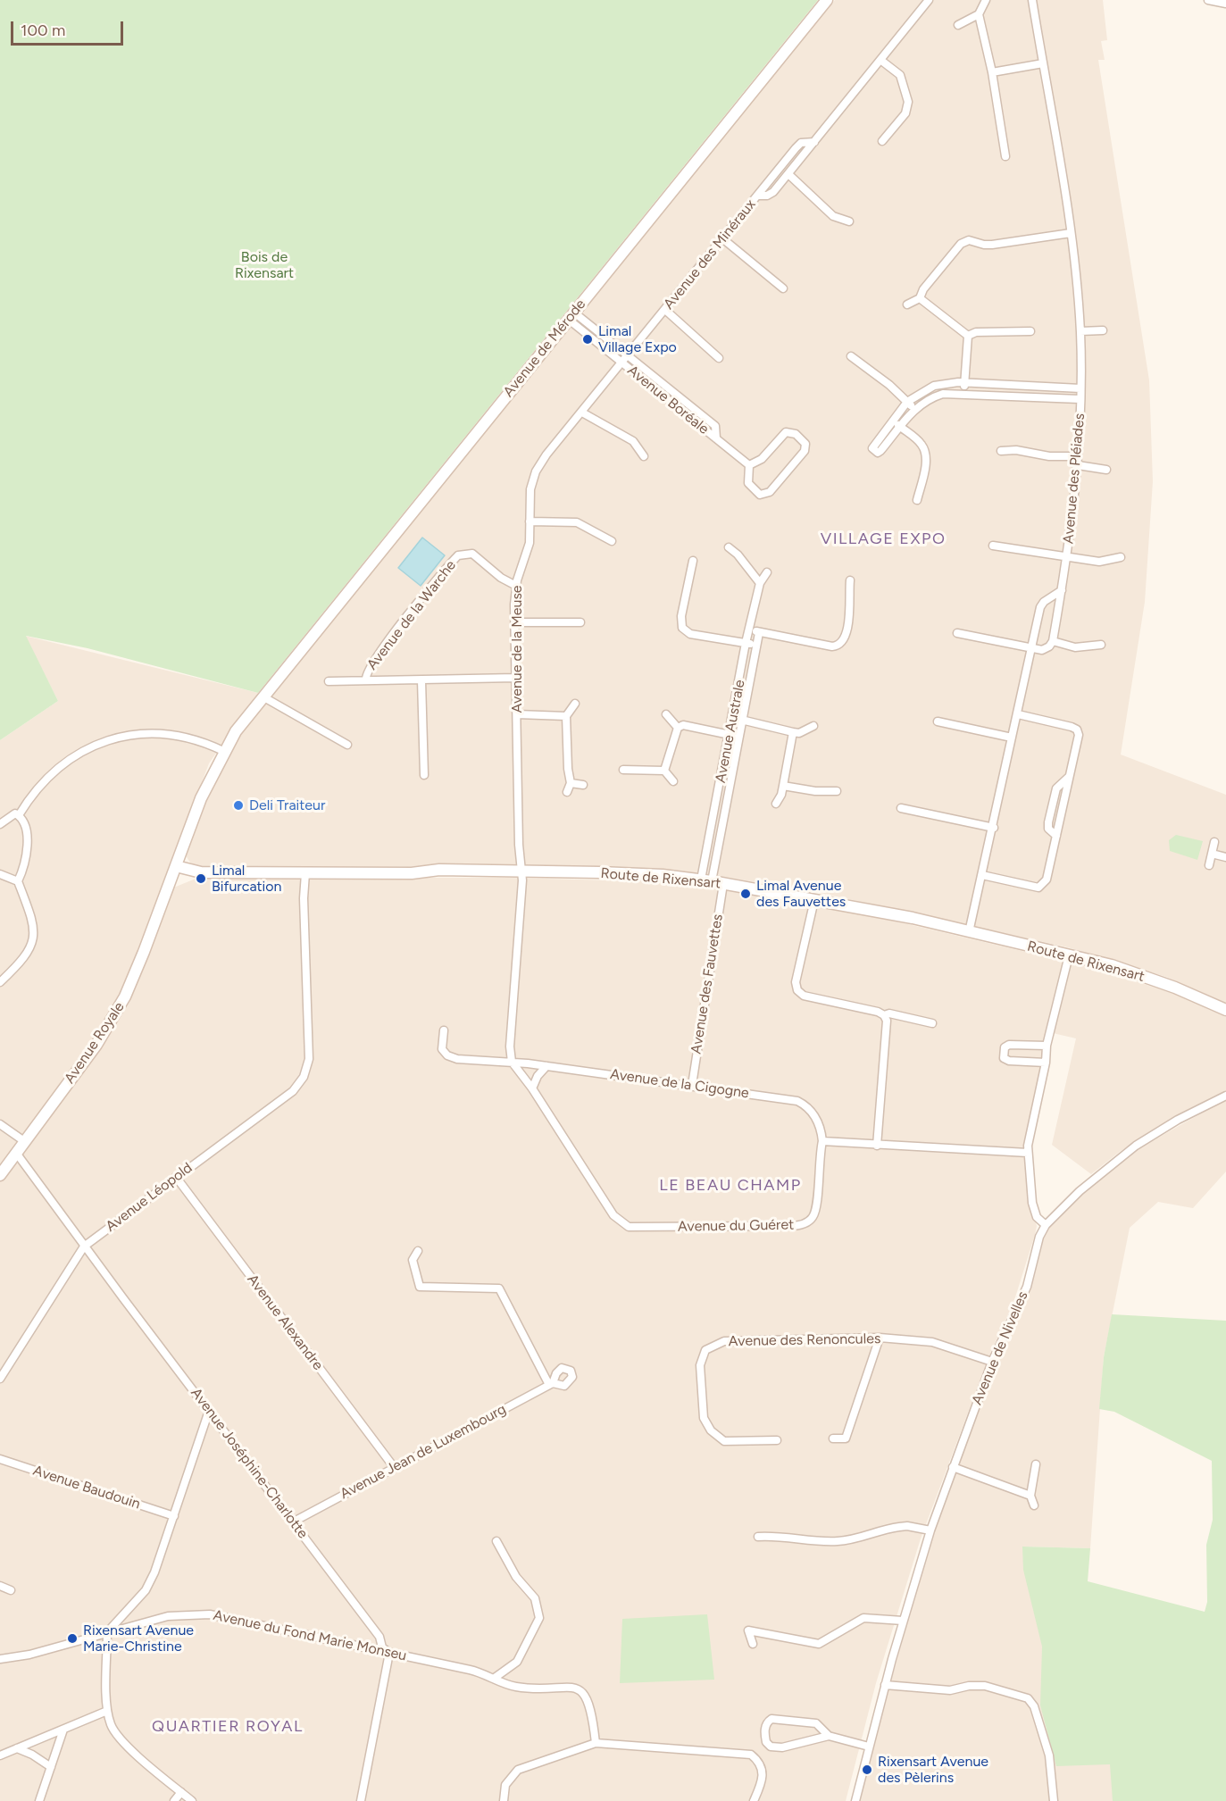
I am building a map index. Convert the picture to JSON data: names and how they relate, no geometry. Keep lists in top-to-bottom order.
{
  "streets": {
    "street": [
      "Avenue des Minéraux",
      "Avenue de Mérode",
      "Avenue Boréale",
      "Avenue des Pléiades",
      "Avenue de la Warche",
      "Avenue de la Meuse",
      "Avenue Australe",
      "Route de Rixensart",
      "Avenue des Fauvettes",
      "Avenue Royale",
      "Avenue de la Cigogne",
      "Avenue Léopold",
      "Avenue du Guéret",
      "Avenue Alexandre",
      "Avenue des Renoncules",
      "Avenue de Nivelles",
      "Avenue Jean de Luxembourg",
      "Avenue Joséphine-Charlotte",
      "Avenue Baudouin",
      "Avenue du Fond Marie Monseu"
    ]
  },
  "crossings": [
    ["Avenue des Minéraux", "Avenue Boréale"],
    ["Avenue des Minéraux", "Avenue de la Meuse"],
    ["Avenue de Mérode", "Avenue Boréale"],
    ["Avenue de Mérode", "Route de Rixensart"],
    ["Avenue de Mérode", "Avenue Royale"],
    ["Avenue Boréale", "Avenue de la Meuse"],
    ["Avenue de la Warche", "Avenue de la Meuse"],
    ["Avenue de la Meuse", "Route de Rixensart"],
    ["Avenue Australe", "Route de Rixensart"],
    ["Avenue Australe", "Avenue des Fauvettes"],
    ["Route de Rixensart", "Avenue des Fauvettes"],
    ["Route de Rixensart", "Avenue Royale"],
    ["Route de Rixensart", "Avenue Léopold"],
    ["Avenue des Fauvettes", "Avenue de la Cigogne"],
    ["Avenue Royale", "Avenue Joséphine-Charlotte"],
    ["Avenue de la Cigogne", "Avenue du Guéret"],
    ["Avenue Léopold", "Avenue Alexandre"],
    ["Avenue Léopold", "Avenue Joséphine-Charlotte"],
    ["Avenue Alexandre", "Avenue Jean de Luxembourg"],
    ["Avenue des Renoncules", "Avenue de Nivelles"],
    ["Avenue Jean de Luxembourg", "Avenue Joséphine-Charlotte"],
    ["Avenue Joséphine-Charlotte", "Avenue du Fond Marie Monseu"]
  ],
  "districts": ["VILLAGE EXPO", "LE BEAU CHAMP", "QUARTIER ROYAL"],
  "parks": ["Bois de Rixensart"],
  "places": [
    "Limal Village Expo",
    "Deli Traiteur",
    "Limal Bifurcation",
    "Limal Avenue des Fauvettes",
    "Rixensart Avenue Marie-Christine",
    "Rixensart Avenue des Pèlerins"
  ],
  "scale_bar": "100 m"
}
